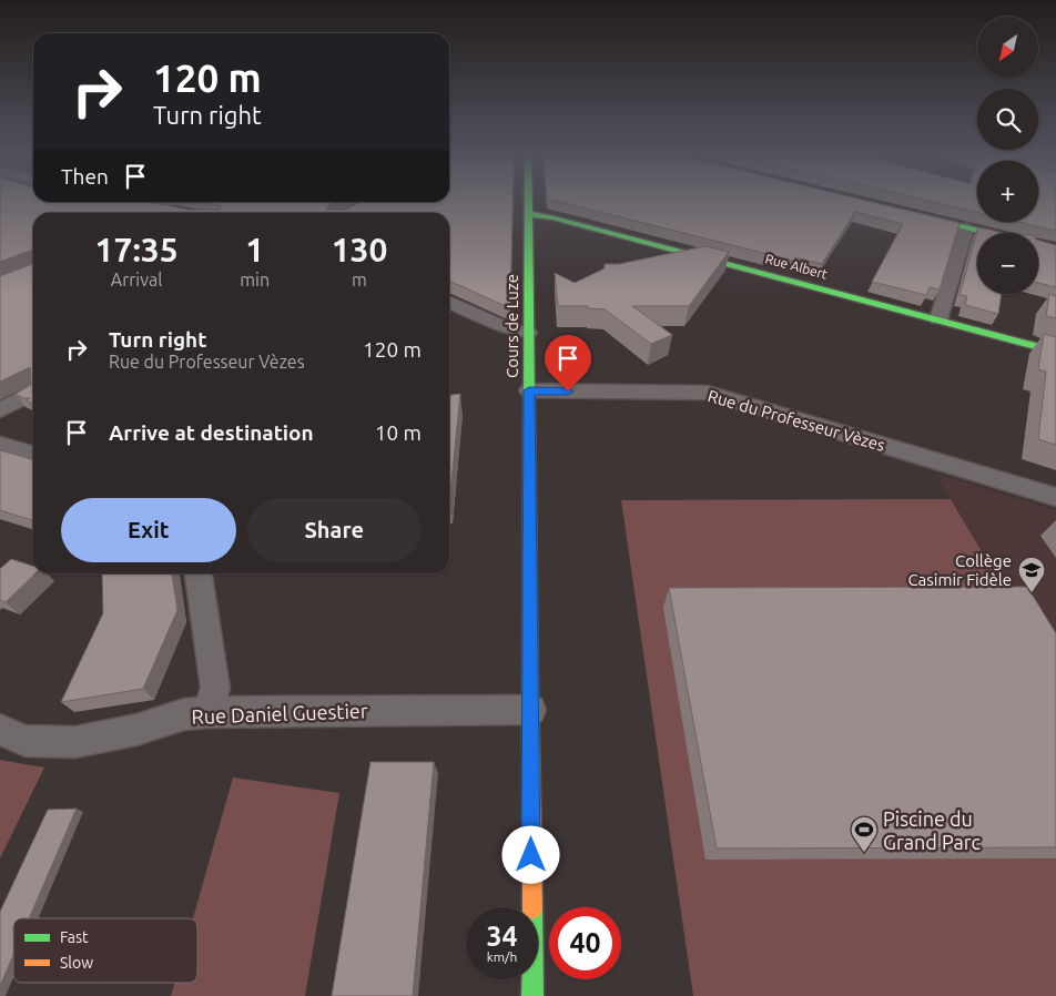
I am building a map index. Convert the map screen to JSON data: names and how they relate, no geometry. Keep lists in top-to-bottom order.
{
  "streets": {
    "street": [
      "Rue Albert",
      "Cours de Luze",
      "Rue du Professeur Vèzes",
      "Rue Daniel Guestier"
    ]
  },
  "crossings": [
    ["Rue Albert", "Cours de Luze"],
    ["Cours de Luze", "Rue du Professeur Vèzes"],
    ["Cours de Luze", "Rue Daniel Guestier"]
  ],
  "places": {
    "school or university": ["Collège Casimir Fidèle"],
    "sports": ["Piscine du Grand Parc"]
  },
  "legend": ["Fast", "Slow"],
  "north": "bottom left",
  "page": {
    "map_buttons": ["+", "−"],
    "turn": ["120 m", "Turn right"],
    "then": "Then",
    "eta": [
      "17:35",
      "Arrival",
      "1",
      "min",
      "130",
      "m"
    ],
    "list": [
      {
        "name": "Turn right",
        "note": "Rue du Professeur Vèzes",
        "value": "120 m"
      },
      {
        "name": "Arrive at destination",
        "value": "10 m"
      }
    ],
    "buttons": ["Exit", "Share"],
    "speed": "34 km/h",
    "limit": "40"
  }
}
